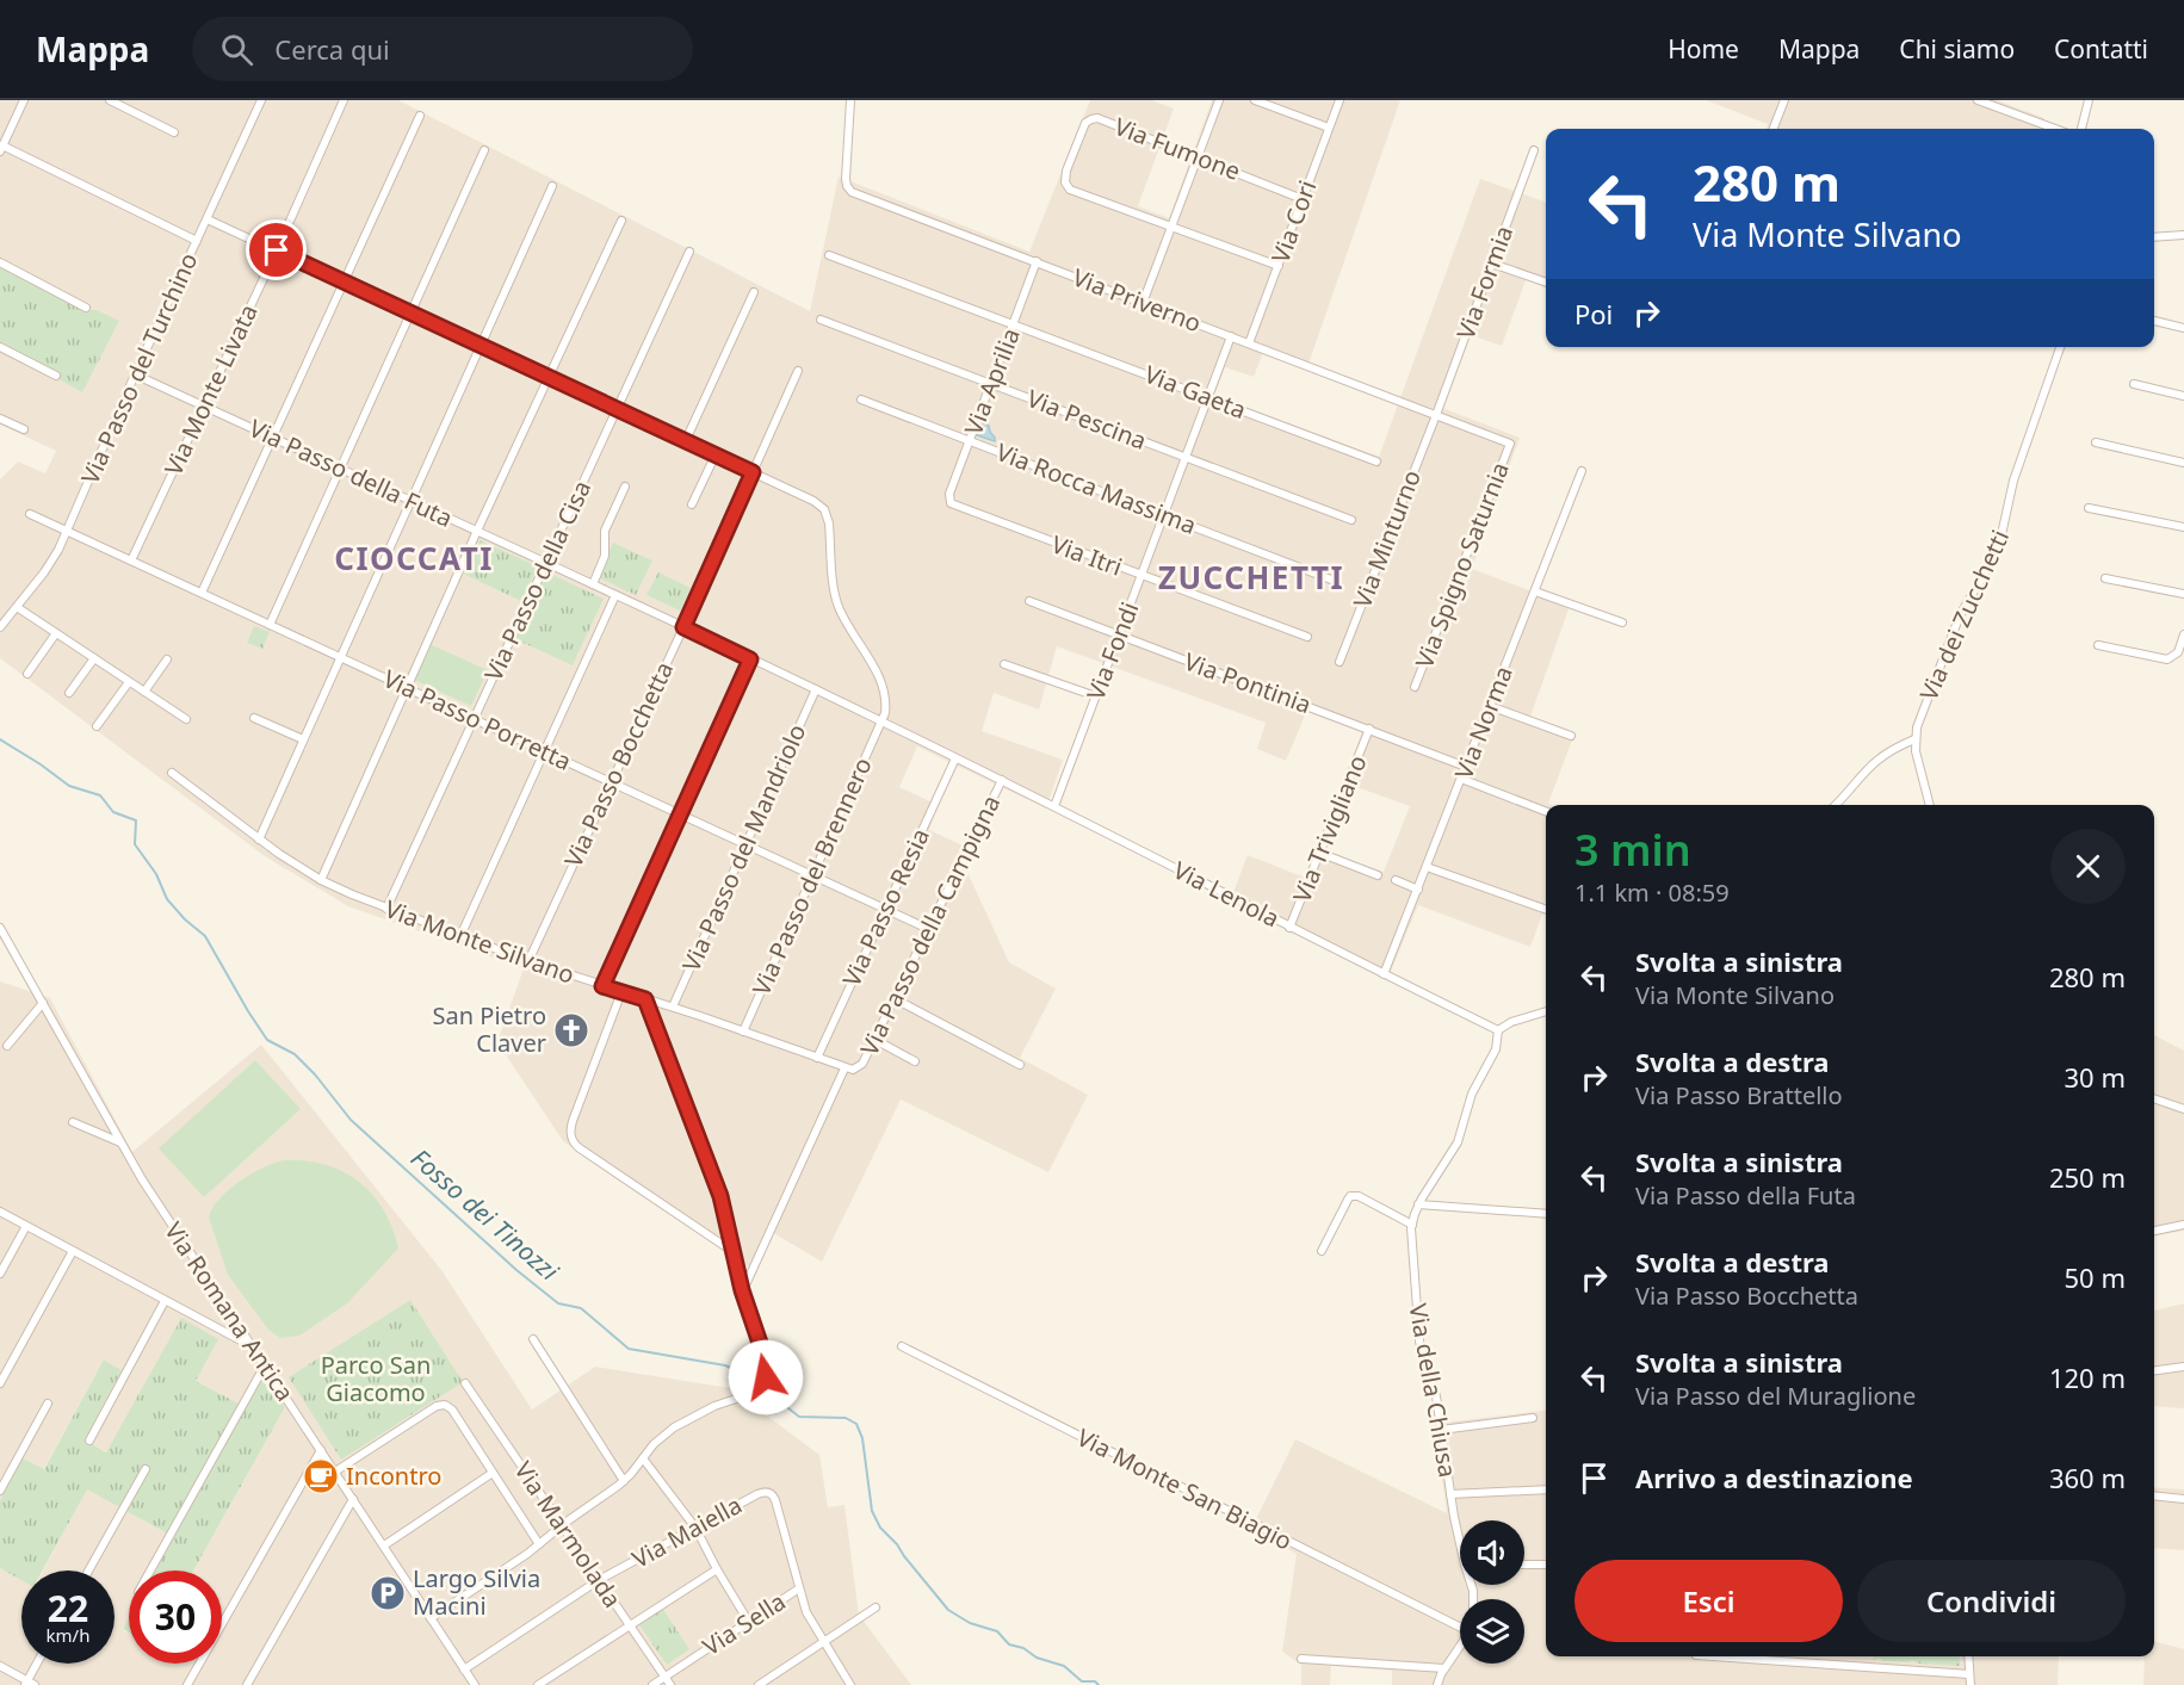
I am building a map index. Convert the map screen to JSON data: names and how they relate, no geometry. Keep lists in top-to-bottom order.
{
  "streets": {
    "street": [
      "Via Fumone",
      "Via Cori",
      "Via Formia",
      "Via Priverno",
      "Via Passo del Turchino",
      "Via Aprilia",
      "Via Monte Livata",
      "Via Gaeta",
      "Via Pescina",
      "Via Passo della Futa",
      "Via Rocca Massima",
      "Via Minturno",
      "Via Itri",
      "Via Spigno Saturnia",
      "Via Passo della Cisa",
      "Via dei Zucchetti",
      "Via Fondi",
      "Via Pontinia",
      "Via Passo Porretta",
      "Via Norma",
      "Via Passo Bocchetta",
      "Via Trivigliano",
      "Via Passo del Mandriolo",
      "Via Passo del Brennero",
      "Via Lenola",
      "Via Passo Resia",
      "Via Passo della Campigna",
      "Via Monte Silvano",
      "Via Romana Antica",
      "Via della Chiusa",
      "Via Monte San Biagio",
      "Via Maiella",
      "Via Marmolada",
      "Via Sella"
    ]
  },
  "crossings": [
    ["Via Fumone", "Via Cori"],
    ["Via Cori", "Via Priverno"],
    ["Via Formia", "Via Priverno"],
    ["Via Formia", "Via Minturno"],
    ["Via Priverno", "Via Aprilia"],
    ["Via Priverno", "Via Minturno"],
    ["Via Priverno", "Via Spigno Saturnia"],
    ["Via Priverno", "Via Fondi"],
    ["Via Passo del Turchino", "Via Passo della Futa"],
    ["Via Passo del Turchino", "Via Passo Porretta"],
    ["Via Aprilia", "Via Gaeta"],
    ["Via Aprilia", "Via Pescina"],
    ["Via Aprilia", "Via Rocca Massima"],
    ["Via Aprilia", "Via Itri"],
    ["Via Monte Livata", "Via Passo della Futa"],
    ["Via Monte Livata", "Via Passo Porretta"],
    ["Via Gaeta", "Via Fondi"],
    ["Via Pescina", "Via Fondi"],
    ["Via Passo della Futa", "Via Passo della Cisa"],
    ["Via Passo della Futa", "Via Passo Bocchetta"],
    ["Via Passo della Futa", "Via Passo del Mandriolo"],
    ["Via Passo della Futa", "Via Passo del Brennero"],
    ["Via Passo della Futa", "Via Lenola"],
    ["Via Passo della Futa", "Via Passo Resia"],
    ["Via Rocca Massima", "Via Fondi"],
    ["Via Itri", "Via Fondi"],
    ["Via Passo della Cisa", "Via Passo Porretta"],
    ["Via Passo della Cisa", "Via Monte Silvano"],
    ["Via Fondi", "Via Pontinia"],
    ["Via Fondi", "Via Lenola"],
    ["Via Pontinia", "Via Norma"],
    ["Via Pontinia", "Via Trivigliano"],
    ["Via Passo Porretta", "Via Passo Bocchetta"],
    ["Via Passo Porretta", "Via Passo del Mandriolo"],
    ["Via Passo Porretta", "Via Passo del Brennero"],
    ["Via Passo Porretta", "Via Passo Resia"],
    ["Via Norma", "Via Lenola"],
    ["Via Passo Bocchetta", "Via Monte Silvano"],
    ["Via Trivigliano", "Via Lenola"],
    ["Via Passo del Mandriolo", "Via Monte Silvano"],
    ["Via Passo del Brennero", "Via Monte Silvano"],
    ["Via Lenola", "Via Passo Resia"],
    ["Via Lenola", "Via Passo della Campigna"],
    ["Via Lenola", "Via della Chiusa"],
    ["Via Passo Resia", "Via Monte Silvano"],
    ["Via Passo della Campigna", "Via Monte Silvano"],
    ["Via Romana Antica", "Via Maiella"],
    ["Via Maiella", "Via Marmolada"],
    ["Via Maiella", "Via Sella"],
    ["Via Marmolada", "Via Sella"]
  ],
  "districts": ["CIOCCATI", "ZUCCHETTI"],
  "water": ["Fosso dei Tinozzi"],
  "parks": ["Parco San Giacomo"],
  "places": {
    "church": ["San Pietro Claver"],
    "cafe": ["Incontro"],
    "parking": ["Largo Silvia Macini"]
  },
  "page": {
    "header": "Mappa",
    "search": "Cerca qui",
    "nav": [
      "Home",
      "Mappa",
      "Chi siamo",
      "Contatti"
    ],
    "turn": ["280 m", "Via Monte Silvano"],
    "then": "Poi",
    "heading": ["3 min", "1.1 km · 08:59"],
    "list": [
      {
        "name": "Svolta a sinistra",
        "note": "Via Monte Silvano",
        "value": "280 m"
      },
      {
        "name": "Svolta a destra",
        "note": "Via Passo Brattello",
        "value": "30 m"
      },
      {
        "name": "Svolta a sinistra",
        "note": "Via Passo della Futa",
        "value": "250 m"
      },
      {
        "name": "Svolta a destra",
        "note": "Via Passo Bocchetta",
        "value": "50 m"
      },
      {
        "name": "Svolta a sinistra",
        "note": "Via Passo del Muraglione",
        "value": "120 m"
      },
      {
        "name": "Arrivo a destinazione",
        "value": "360 m"
      }
    ],
    "buttons": ["Esci", "Condividi"],
    "speed": "22 km/h",
    "limit": "30"
  }
}
